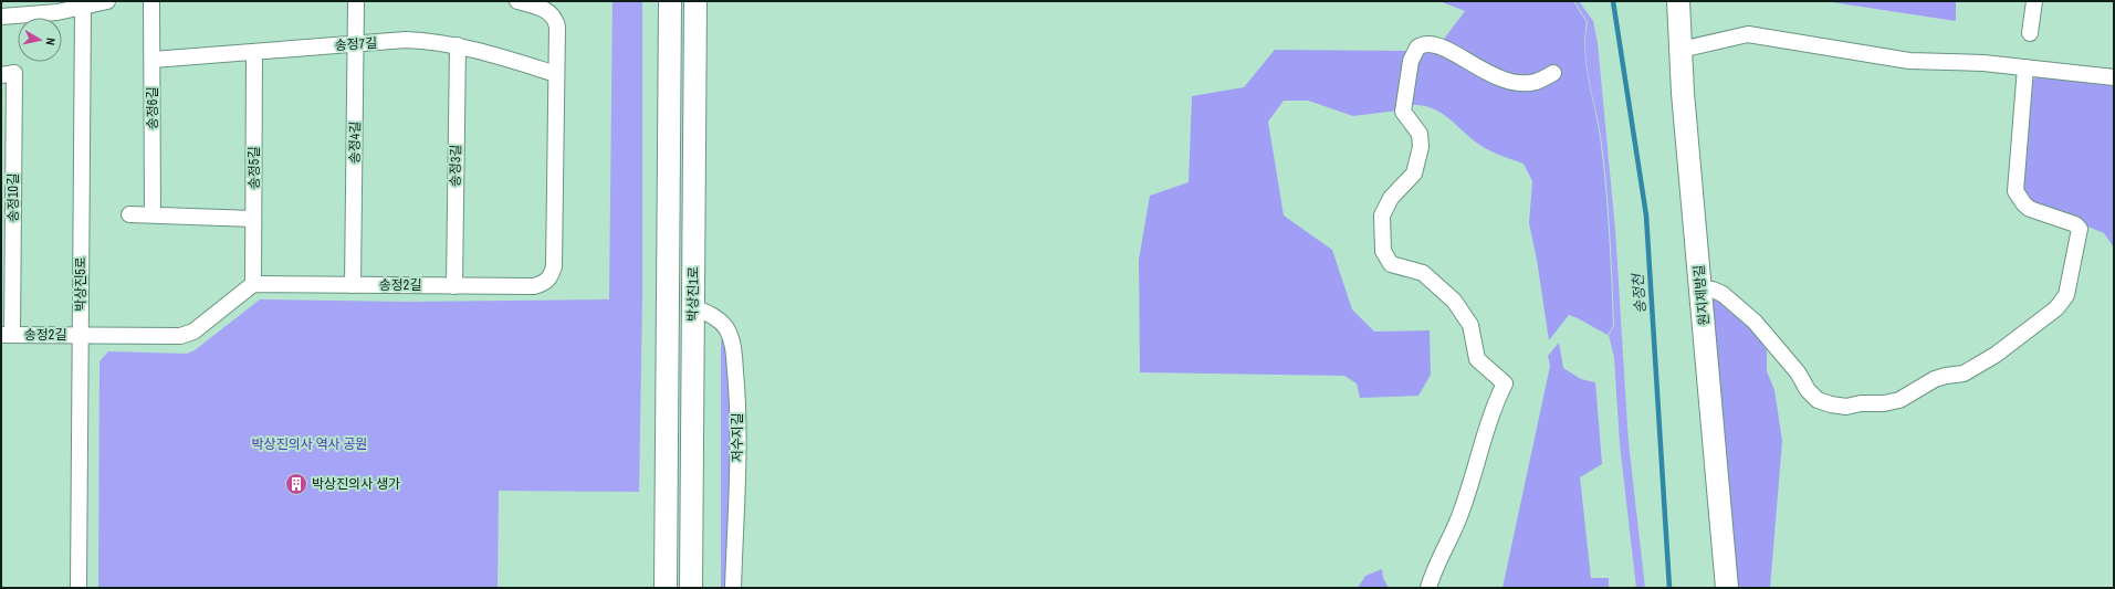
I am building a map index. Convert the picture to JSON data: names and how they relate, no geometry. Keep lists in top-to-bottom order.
{
  "streets": {
    "street": [
      "송정7길",
      "송정6길",
      "송정4길",
      "송정3길",
      "송정5길",
      "송정10길",
      "박상진5로",
      "송정2길",
      "박상진1로",
      "원지제방길",
      "저수지길"
    ]
  },
  "crossings": [
    ["송정7길", "송정6길"],
    ["송정7길", "송정4길"],
    ["송정7길", "송정3길"],
    ["송정7길", "송정5길"],
    ["송정7길", "송정2길"],
    ["송정4길", "송정2길"],
    ["송정3길", "송정2길"],
    ["송정5길", "송정2길"],
    ["송정10길", "송정2길"],
    ["박상진5로", "송정2길"],
    ["박상진1로", "저수지길"]
  ],
  "water": ["송정천"],
  "parks": ["박상진의사 역사 공원"],
  "places": {
    "building": ["박상진의사 생가"]
  },
  "north": "right"
}
